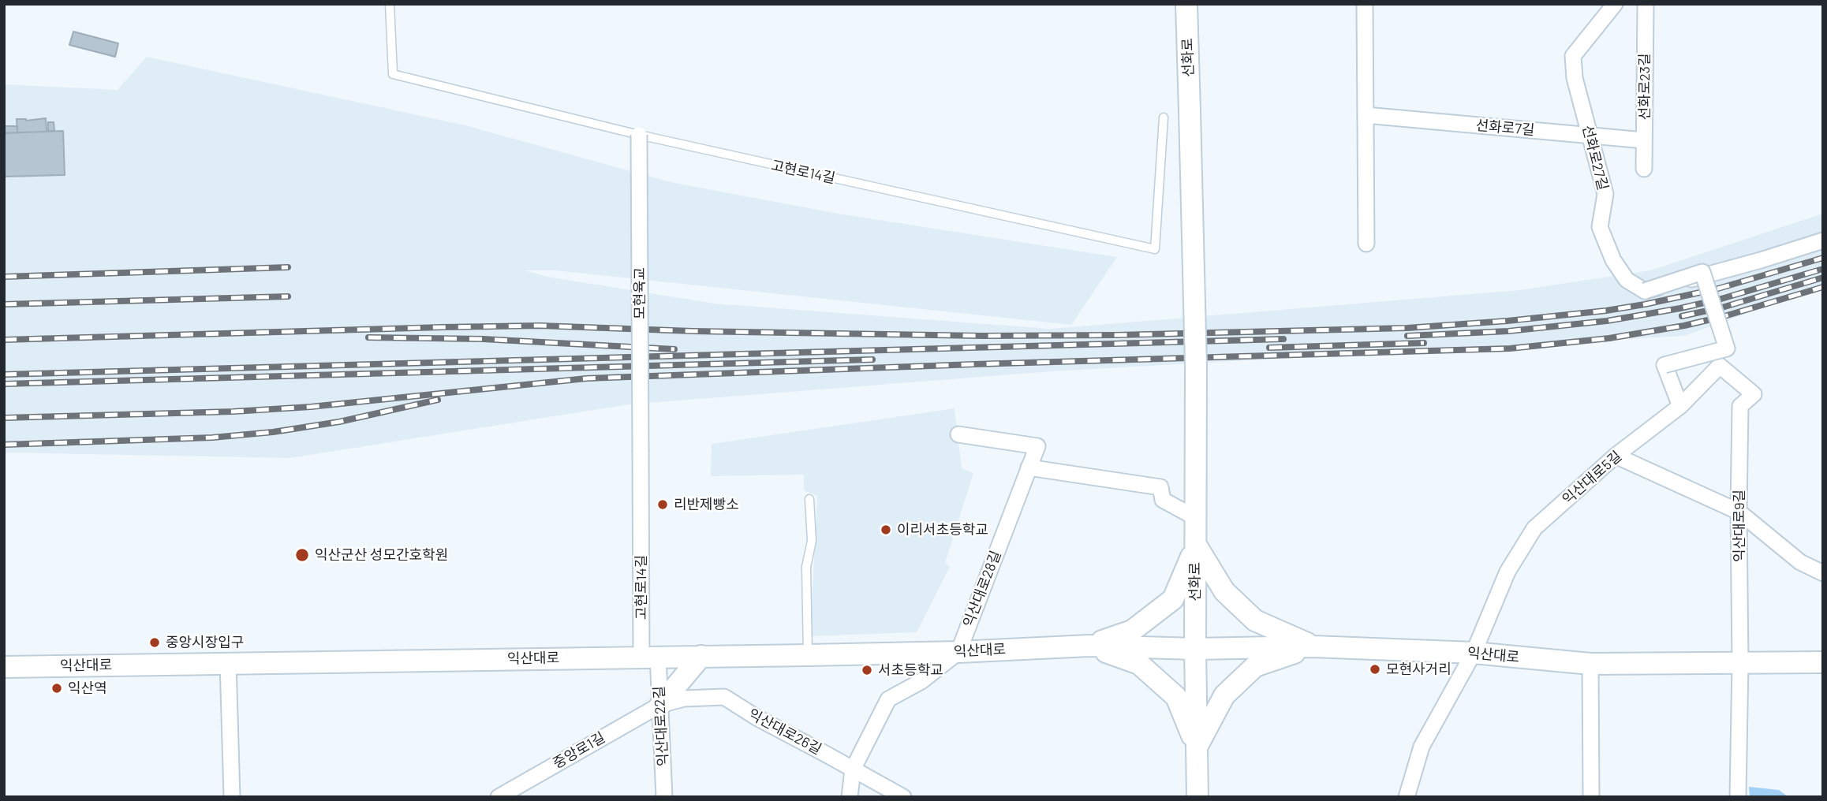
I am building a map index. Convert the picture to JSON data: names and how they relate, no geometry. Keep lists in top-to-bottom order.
{
  "streets": {
    "street": [
      "선화로",
      "선화로23길",
      "선화로7길",
      "선화로27길",
      "고현로14길",
      "모현육교",
      "익산대로5길",
      "익산대로9길",
      "익산대로28길",
      "익산대로",
      "익산대로22길",
      "익산대로26길",
      "중앙로1길"
    ]
  },
  "crossings": [
    ["선화로", "익산대로"],
    ["선화로23길", "선화로7길"],
    ["선화로7길", "선화로27길"],
    ["고현로14길", "모현육교"],
    ["고현로14길", "익산대로"],
    ["고현로14길", "익산대로22길"],
    ["익산대로5길", "익산대로9길"],
    ["익산대로5길", "익산대로"],
    ["익산대로9길", "익산대로"],
    ["익산대로28길", "익산대로"],
    ["익산대로", "익산대로22길"],
    ["익산대로22길", "익산대로26길"],
    ["익산대로22길", "중앙로1길"],
    ["익산대로26길", "중앙로1길"]
  ],
  "places": [
    "리반제빵소",
    "이리서초등학교",
    "익산군산 성모간호학원",
    "중앙시장입구",
    "모현사거리",
    "서초등학교",
    "익산역"
  ]
}
